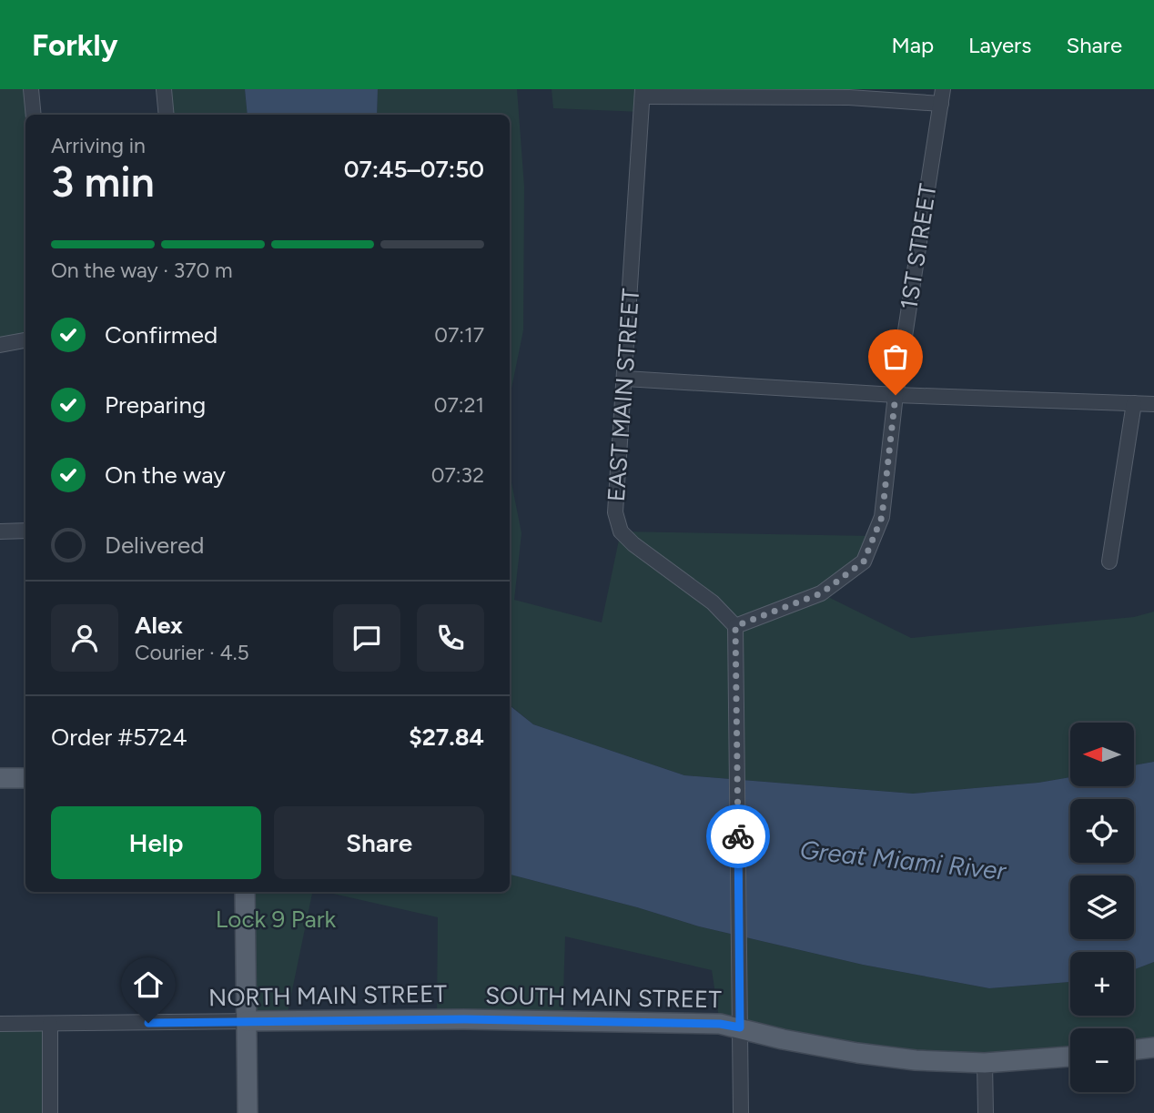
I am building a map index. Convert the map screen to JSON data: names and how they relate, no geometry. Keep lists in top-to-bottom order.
{
  "streets": {
    "main road": ["NORTH MAIN STREET", "SOUTH MAIN STREET"],
    "street": ["1ST STREET", "EAST MAIN STREET"]
  },
  "crossings": [
    ["1ST STREET", "EAST MAIN STREET"],
    ["NORTH MAIN STREET", "SOUTH MAIN STREET"]
  ],
  "water": ["Great Miami River"],
  "parks": ["Lock 9 Park"],
  "north": "left",
  "page": {
    "header": "Forkly",
    "nav": ["Map", "Layers", "Share"],
    "heading": ["3 min", "Arriving in", "07:45–07:50"],
    "panel": [
      "Alex",
      "Courier · 4.5",
      "Order #5724",
      "$27.84"
    ],
    "bar": "On the way · 370 m",
    "list": [
      ["Confirmed", "07:17"],
      ["Preparing", "07:21"],
      ["On the way", "07:32"],
      "Delivered"
    ],
    "map_buttons": ["+", "−"],
    "buttons": ["Help", "Share"]
  }
}
